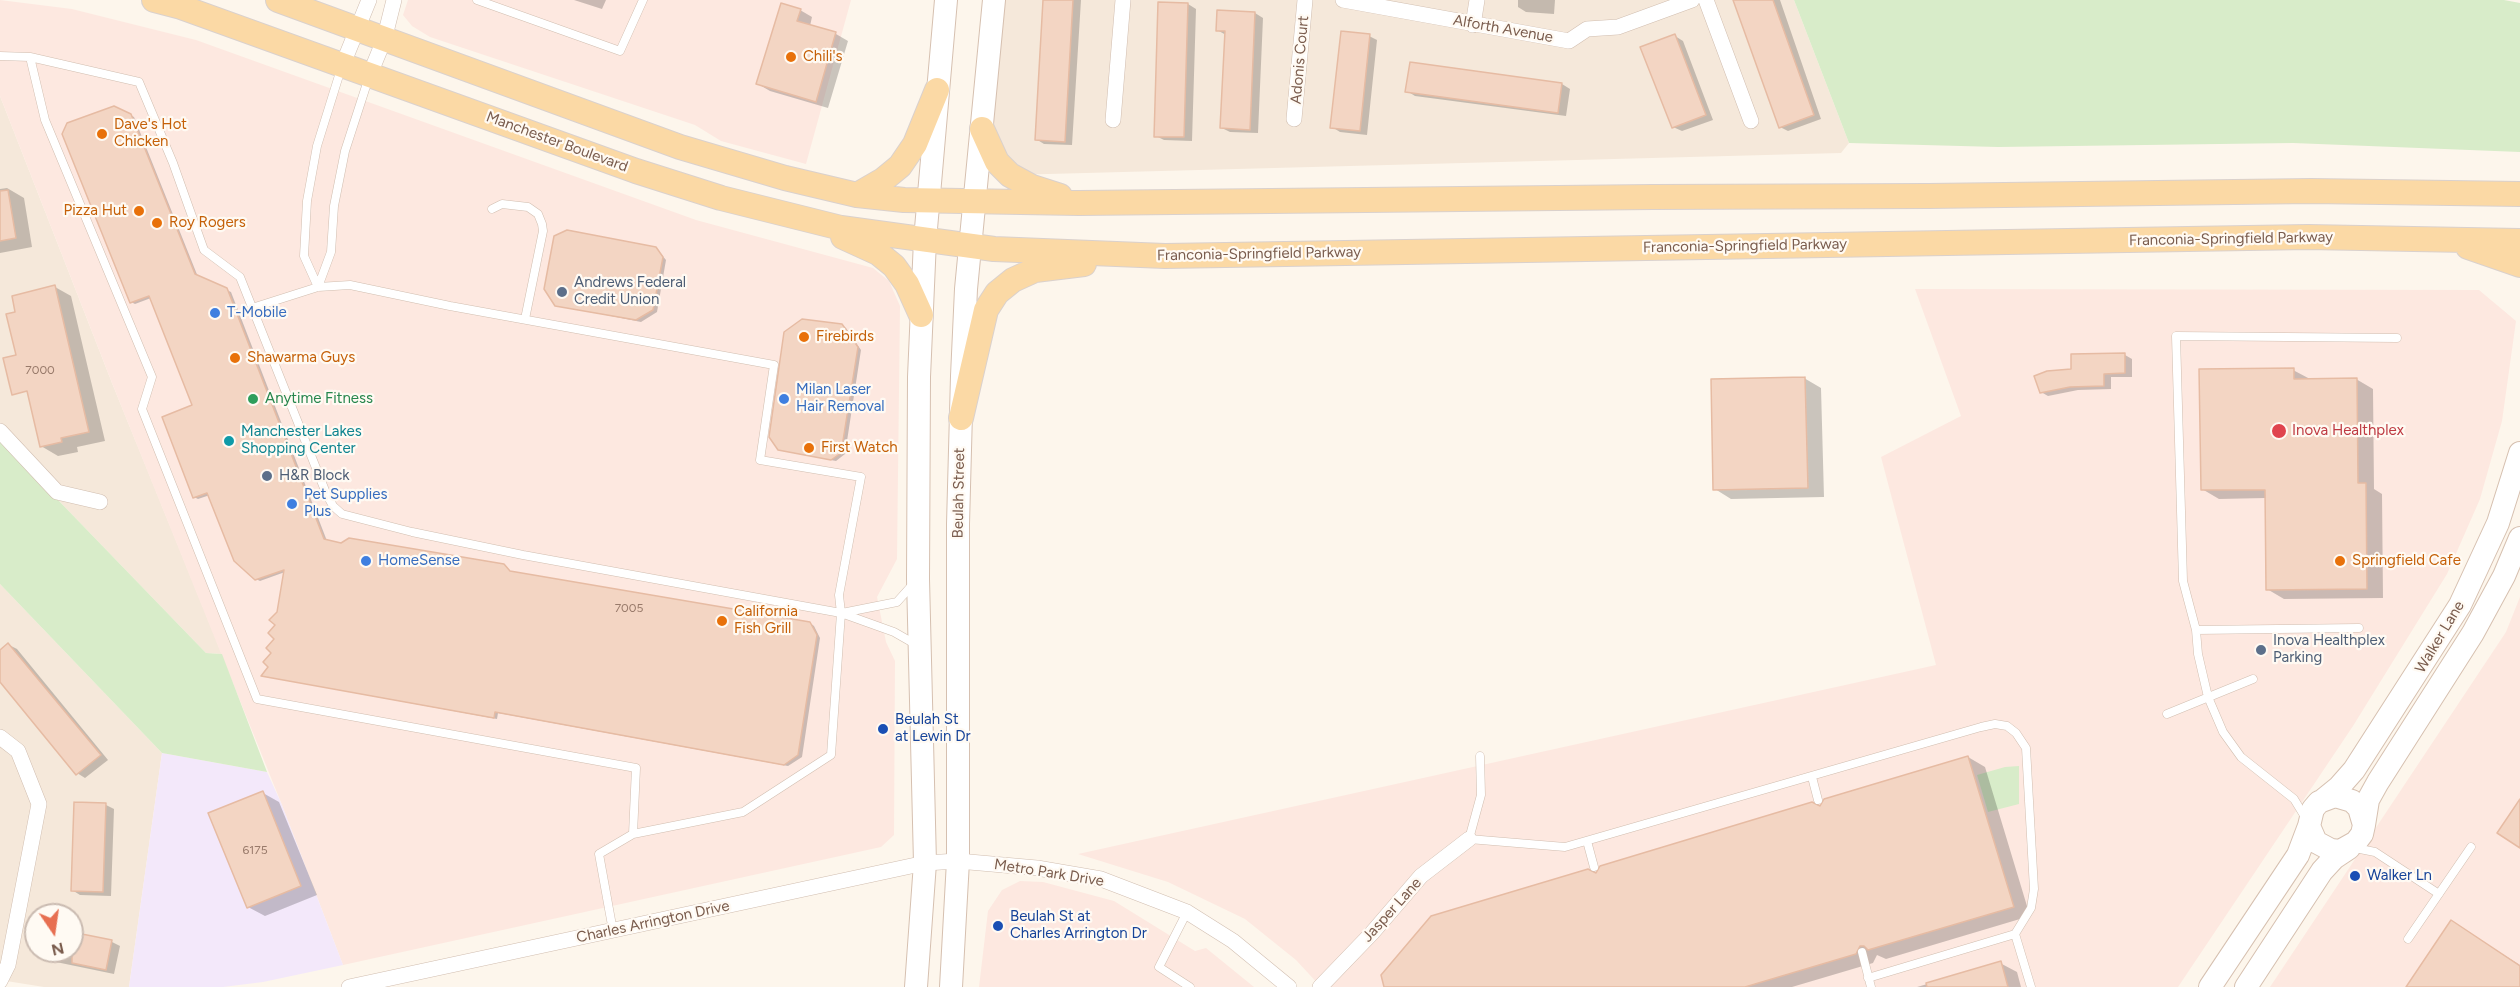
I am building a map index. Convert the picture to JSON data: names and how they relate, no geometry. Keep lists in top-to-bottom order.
{
  "streets": {
    "main road": [
      "Manchester Boulevard",
      "Franconia-Springfield Parkway",
      "Beulah Street",
      "Walker Lane"
    ],
    "street": [
      "Alforth Avenue",
      "Adonis Court",
      "Metro Park Drive",
      "Jasper Lane",
      "Charles Arrington Drive"
    ]
  },
  "crossings": [
    ["Manchester Boulevard", "Franconia-Springfield Parkway"],
    ["Manchester Boulevard", "Beulah Street"],
    ["Franconia-Springfield Parkway", "Beulah Street"],
    ["Beulah Street", "Metro Park Drive"],
    ["Beulah Street", "Charles Arrington Drive"],
    ["Metro Park Drive", "Charles Arrington Drive"]
  ],
  "places": [
    "Chili's",
    "Dave's Hot Chicken",
    "Pizza Hut",
    "Roy Rogers",
    "Andrews Federal Credit Union",
    "T-Mobile",
    "Firebirds",
    "Shawarma Guys",
    "Anytime Fitness",
    "Milan Laser Hair Removal",
    "Inova Healthplex",
    "Manchester Lakes Shopping Center",
    "First Watch",
    "H&R Block",
    "Pet Supplies Plus",
    "HomeSense",
    "Springfield Cafe",
    "California Fish Grill",
    "Inova Healthplex Parking",
    "Beulah St at Lewin Dr",
    "Walker Ln",
    "Beulah St at Charles Arrington Dr"
  ],
  "house_numbers": ["7000", "7005", "6175"],
  "north": "bottom"
}
